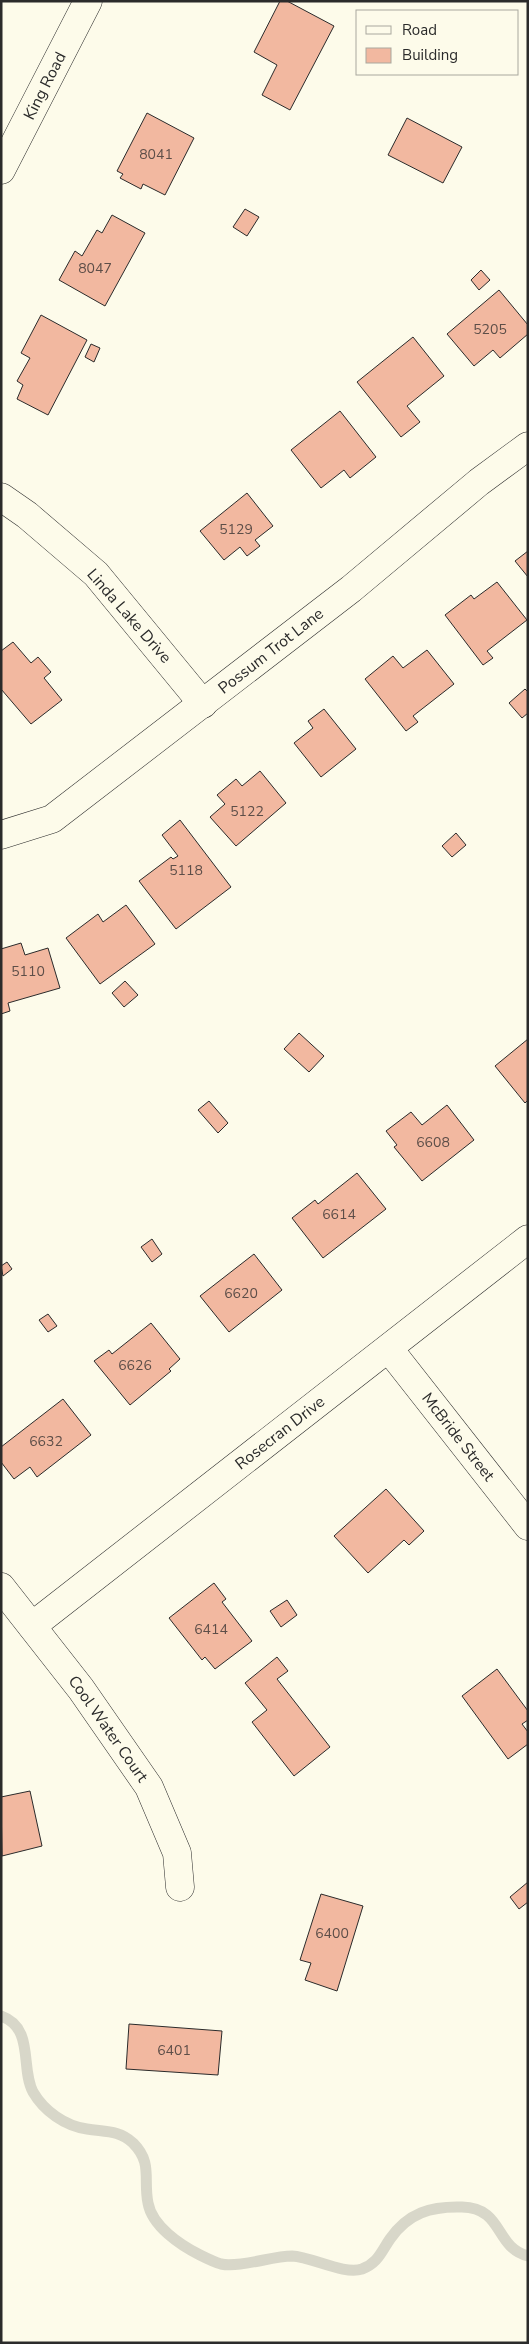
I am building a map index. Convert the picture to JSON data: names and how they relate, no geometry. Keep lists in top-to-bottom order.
{
  "streets": {
    "street": [
      "King Road",
      "Linda Lake Drive",
      "Possum Trot Lane",
      "Rosecran Drive",
      "McBride Street",
      "Cool Water Court"
    ]
  },
  "crossings": [
    ["Linda Lake Drive", "Possum Trot Lane"],
    ["Rosecran Drive", "McBride Street"],
    ["Rosecran Drive", "Cool Water Court"]
  ],
  "house_numbers": [
    "8041",
    "8047",
    "5205",
    "5129",
    "5122",
    "5118",
    "5110",
    "6608",
    "6614",
    "6620",
    "6626",
    "6632",
    "6414",
    "6400",
    "6401"
  ],
  "legend": ["Road", "Building"]
}
